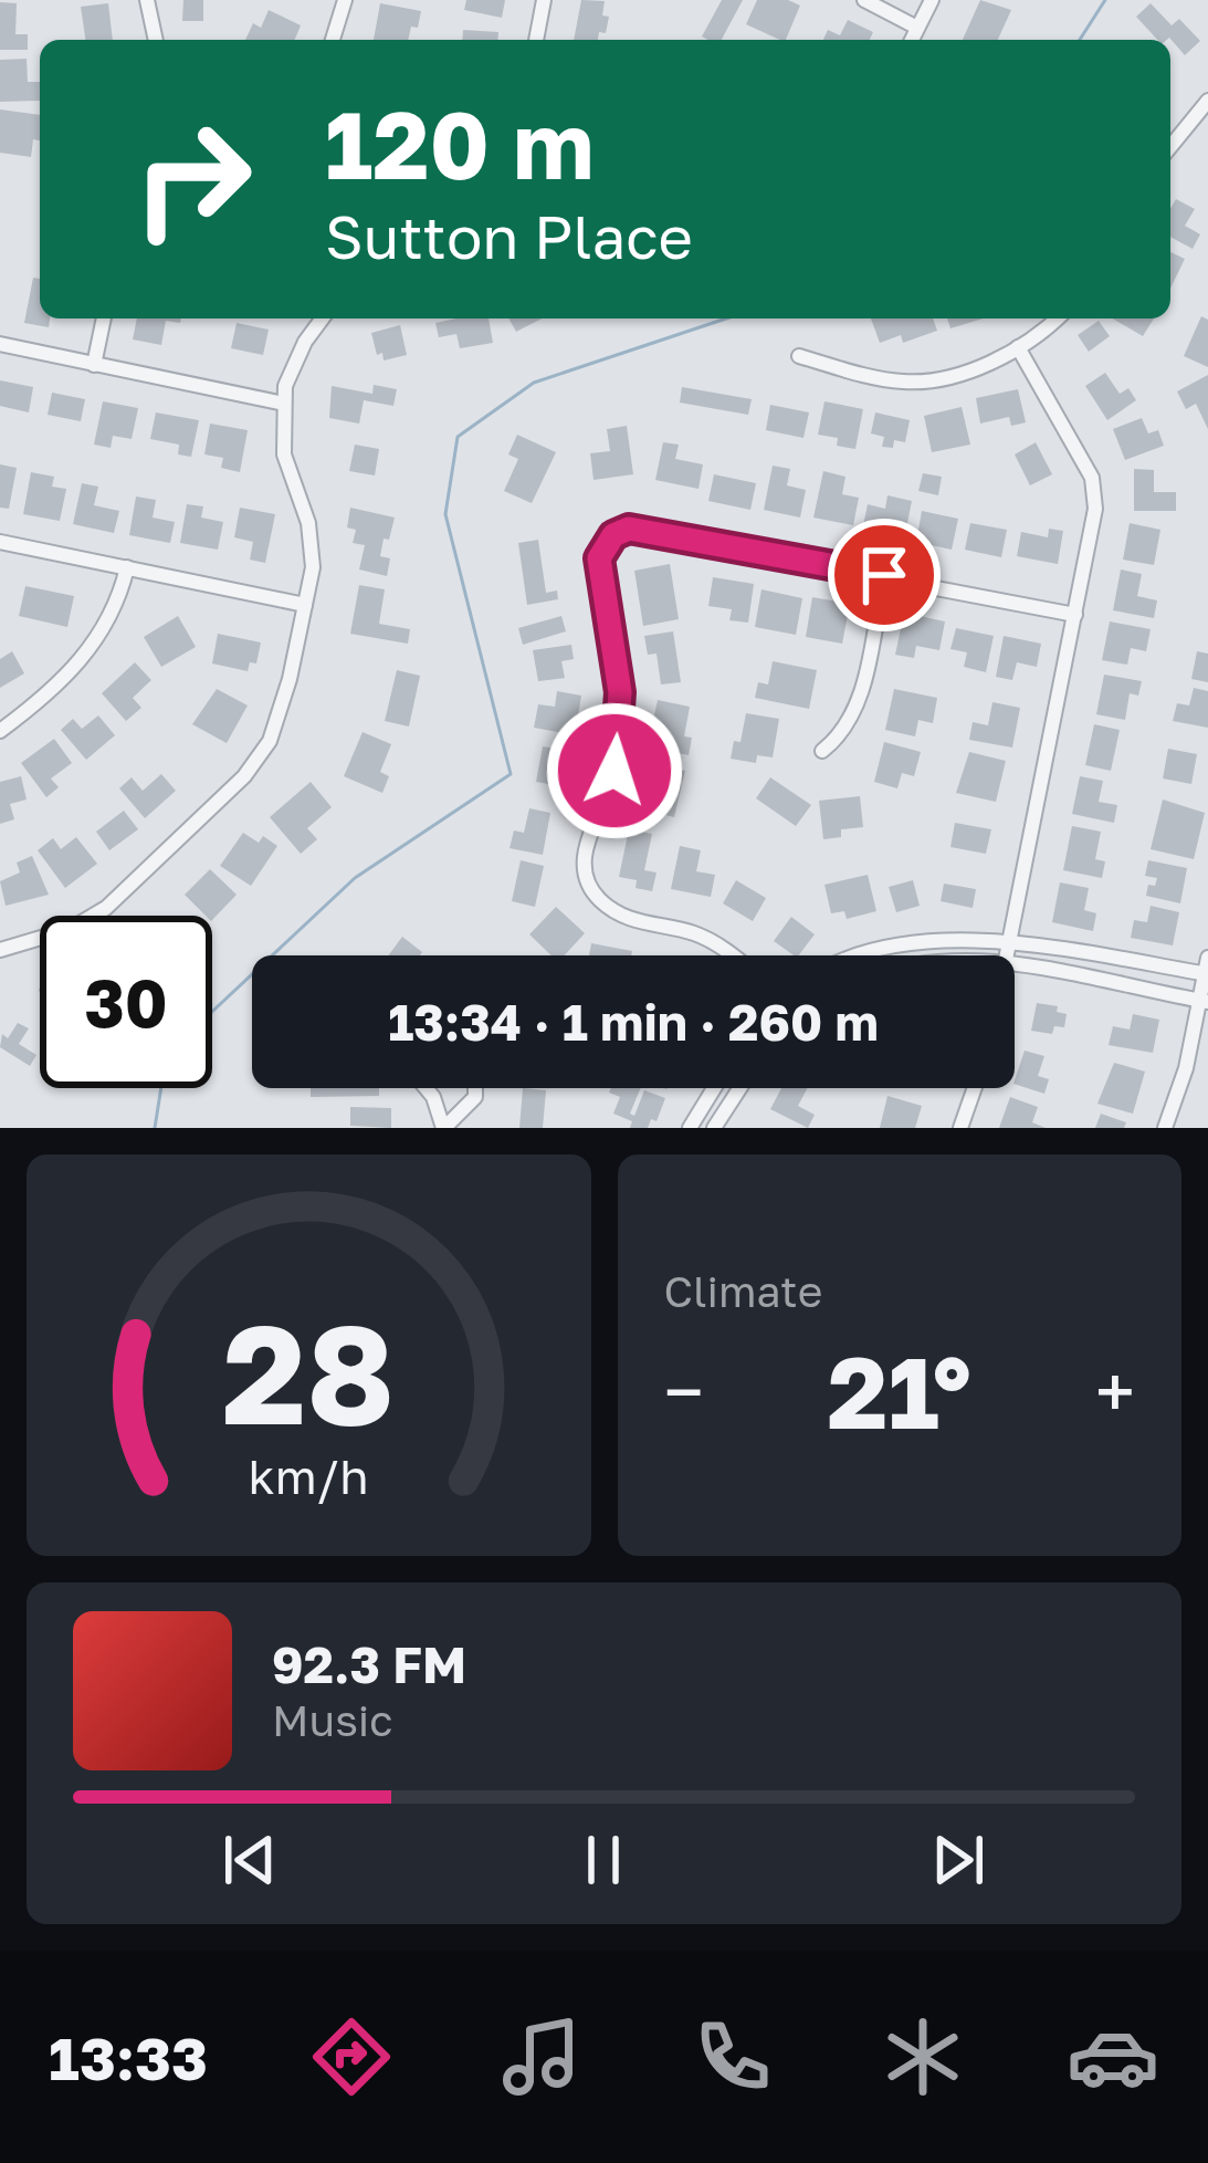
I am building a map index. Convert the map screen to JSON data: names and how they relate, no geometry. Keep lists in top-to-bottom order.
{
  "page": {
    "turn": ["120 m", "Sutton Place"],
    "limit": "30",
    "trip": "13:34 · 1 min · 260 m",
    "tile": "Climate",
    "heat": ["−", "21°", "+"],
    "song": ["92.3 FM", "Music"],
    "tabs": "13:33",
    "gauge": ["28", "km/h"]
  }
}
